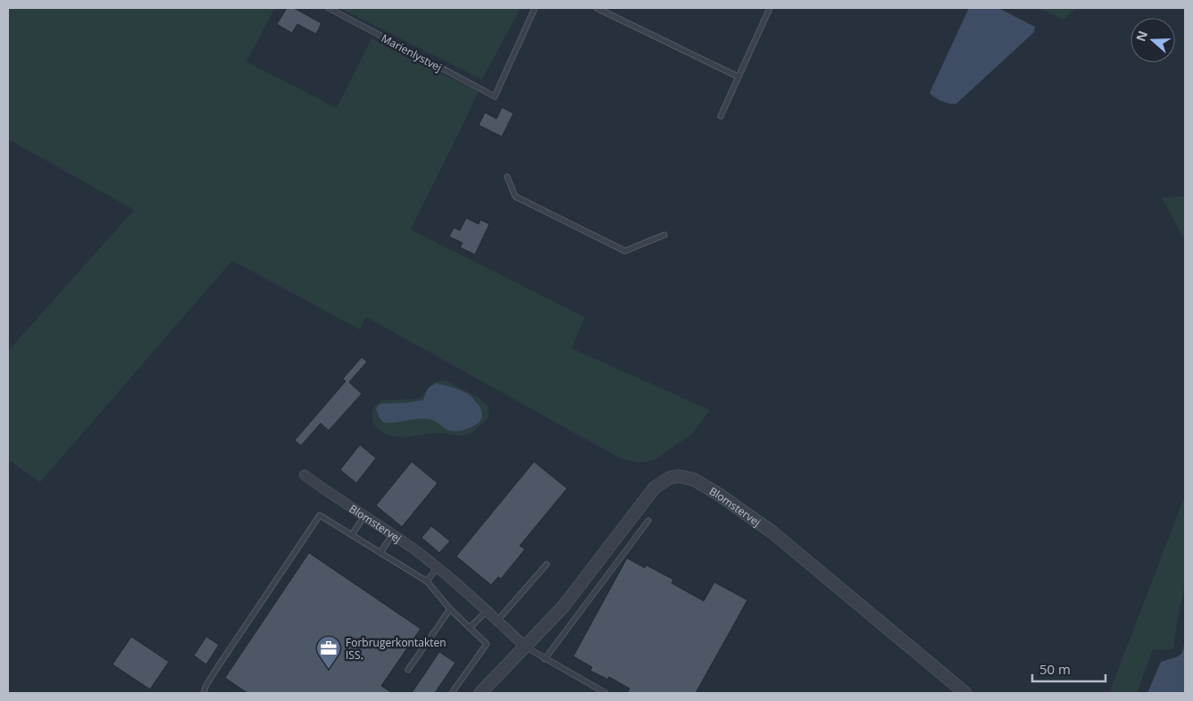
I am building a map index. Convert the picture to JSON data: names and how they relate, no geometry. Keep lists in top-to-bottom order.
{
  "streets": {
    "street": ["Blomstervej"],
    "lane": ["Marienlystvej"]
  },
  "places": {
    "office": ["Forbrugerkontakten ISS."]
  },
  "scale_bar": "50 m",
  "north": "left"
}
